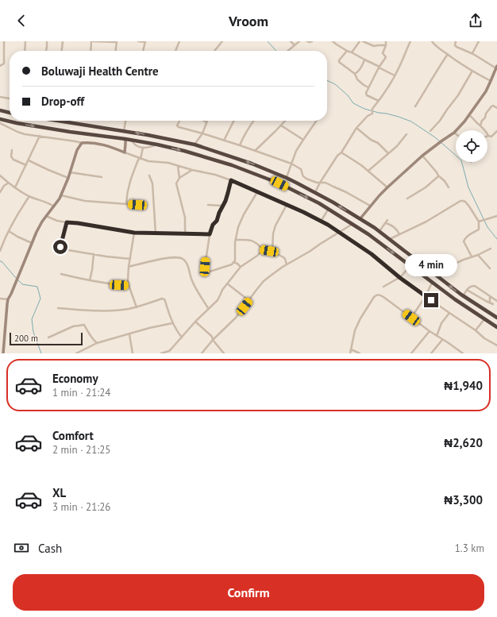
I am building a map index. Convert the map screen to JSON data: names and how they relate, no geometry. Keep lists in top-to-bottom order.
{
  "scale_bar": "200 m",
  "page": {
    "header": "Vroom",
    "banner": ["Boluwaji Health Centre", "Drop-off"],
    "bubble": "4 min",
    "scale": "200 m",
    "list": [
      {
        "name": "Economy",
        "note": "1 min · 21:24",
        "value": "₦1,940"
      },
      {
        "name": "Comfort",
        "note": "2 min · 21:25",
        "value": "₦2,620"
      },
      {
        "name": "XL",
        "note": "3 min · 21:26",
        "value": "₦3,300"
      }
    ],
    "pay": ["Cash", "1.3 km"],
    "buttons": "Confirm"
  }
}
